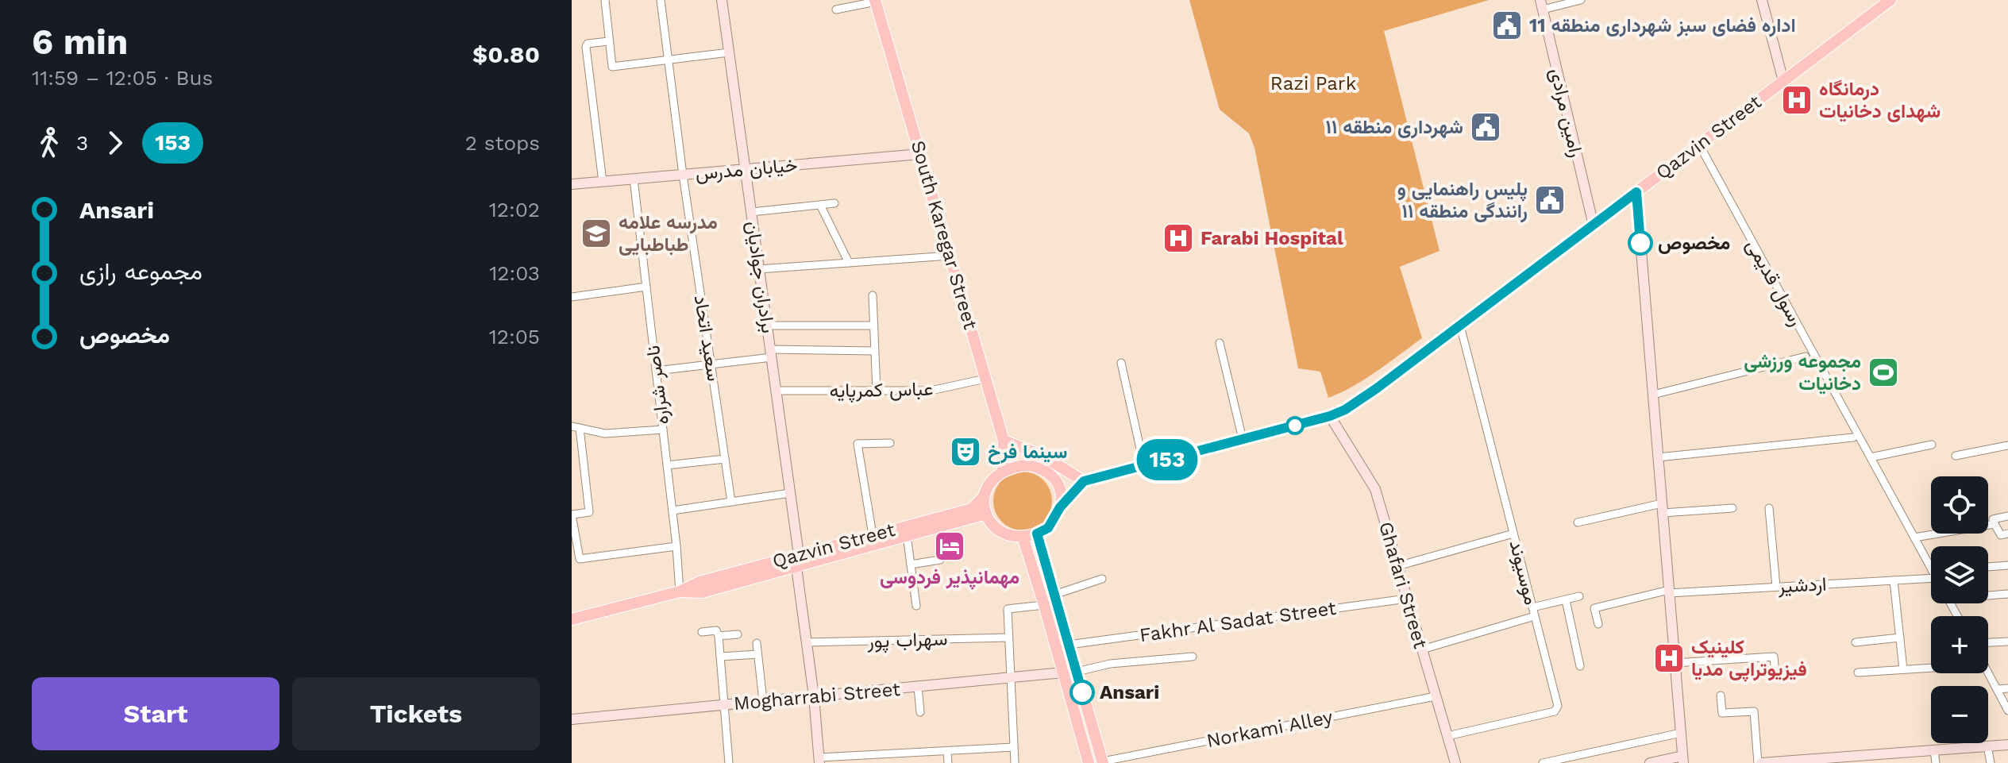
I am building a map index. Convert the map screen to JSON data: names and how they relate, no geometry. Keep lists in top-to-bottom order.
{
  "streets": {
    "main road": ["Qazvin Street", "South Karegar Street"],
    "street": [
      "رامین مرادی",
      "خیابان مدرس",
      "برادران جوادیان",
      "رسول قدیمی",
      "سعید اتحاد",
      "ناصر شراره",
      "عباس کمرپایه",
      "موسیوند",
      "Ghafari Street",
      "اردشیر",
      "Fakhr Al Sadat Street",
      "سهراب پور",
      "Mogharrabi Street",
      "Norkami Alley"
    ]
  },
  "crossings": [
    ["رامین مرادی", "Qazvin Street"],
    ["Qazvin Street", "South Karegar Street"],
    ["Qazvin Street", "برادران جوادیان"],
    ["Qazvin Street", "رسول قدیمی"],
    ["Qazvin Street", "ناصر شراره"],
    ["Qazvin Street", "موسیوند"],
    ["Qazvin Street", "Ghafari Street"],
    ["خیابان مدرس", "South Karegar Street"],
    ["خیابان مدرس", "برادران جوادیان"],
    ["خیابان مدرس", "سعید اتحاد"],
    ["خیابان مدرس", "ناصر شراره"],
    ["South Karegar Street", "عباس کمرپایه"],
    ["برادران جوادیان", "عباس کمرپایه"],
    ["برادران جوادیان", "سهراب پور"],
    ["برادران جوادیان", "Mogharrabi Street"],
    ["موسیوند", "Ghafari Street"],
    ["Ghafari Street", "Fakhr Al Sadat Street"],
    ["Ghafari Street", "Norkami Alley"]
  ],
  "parks": ["Razi Park"],
  "places": {
    "public building": ["اداره فضای سبز شهرداری منطقه 11", "شهرداری منطقه ۱۱", "پلیس راهنمایی و رانندگی منطقه ۱۱"],
    "hospital": ["درمانگاه شهدای دخانیات", "Farabi Hospital", "کلینیک فیزیوتراپی مدیا"],
    "school or university": ["مدرسه علامه طباطبایی"],
    "other": ["مخصوص", "Ansari"],
    "sports": ["مجموعه ورزشی دخانیات"],
    "theatre": ["سینما فرخ"],
    "hotel": ["مهمانپذیر فردوسی"]
  },
  "lines": ["bus line 153"],
  "page": {
    "heading": ["6 min", "11:59 – 12:05 · Bus", "$0.80"],
    "on_map": "153",
    "legs": ["3", "153", "2 stops"],
    "list": [
      {
        "name": "Ansari",
        "value": "12:02"
      },
      {
        "name": "مجموعه رازی",
        "value": "12:03"
      },
      {
        "name": "مخصوص",
        "value": "12:05"
      }
    ],
    "map_buttons": ["+", "−"],
    "buttons": ["Start", "Tickets"]
  }
}
